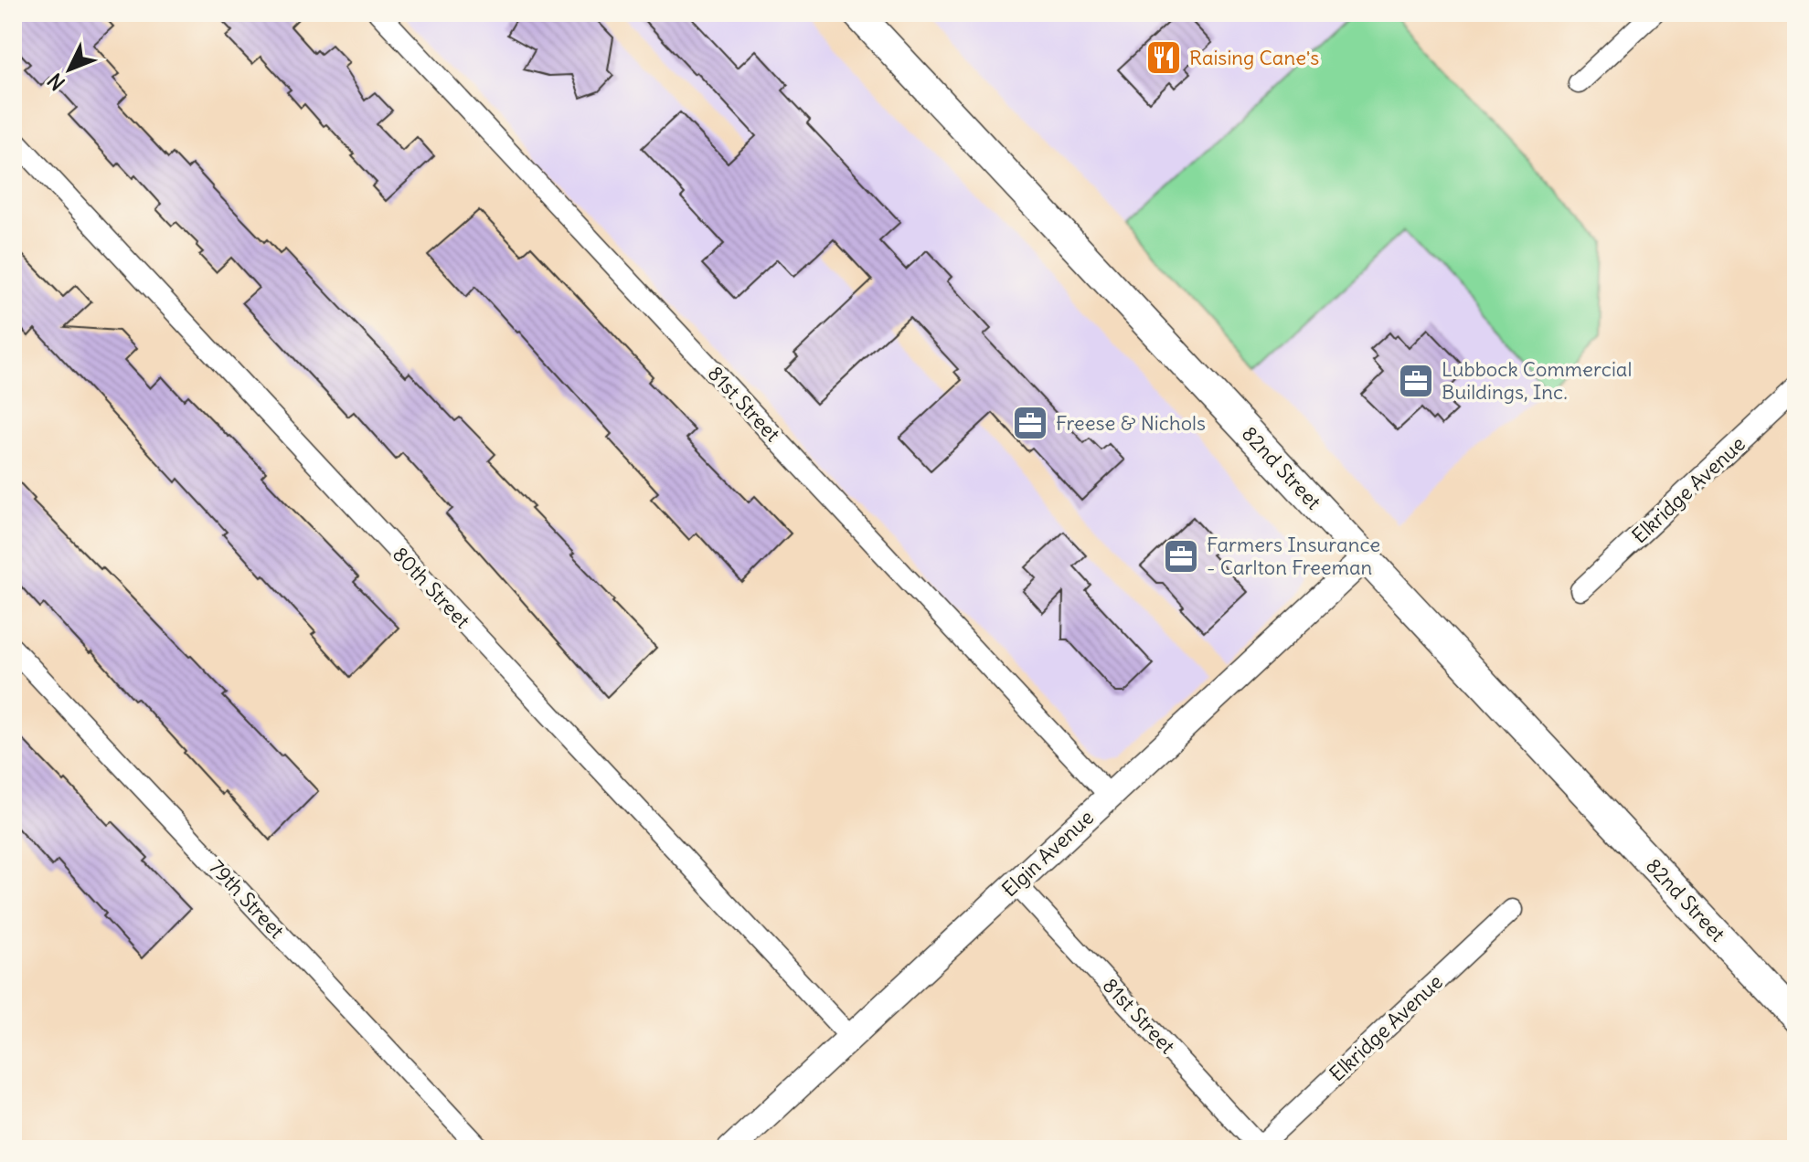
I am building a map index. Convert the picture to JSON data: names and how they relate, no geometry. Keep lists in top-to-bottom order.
{
  "streets": {
    "main road": ["82nd Street"],
    "street": [
      "81st Street",
      "Elkridge Avenue",
      "80th Street",
      "Elgin Avenue",
      "79th Street"
    ]
  },
  "crossings": [
    ["81st Street", "Elkridge Avenue"],
    ["81st Street", "Elgin Avenue"],
    ["82nd Street", "Elgin Avenue"],
    ["80th Street", "Elgin Avenue"]
  ],
  "places": {
    "restaurant": ["Raising Cane's"],
    "office": ["Lubbock Commercial Buildings, Inc.", "Freese & Nichols", "Farmers Insurance - Carlton Freeman"]
  },
  "north": "bottom left"
}
